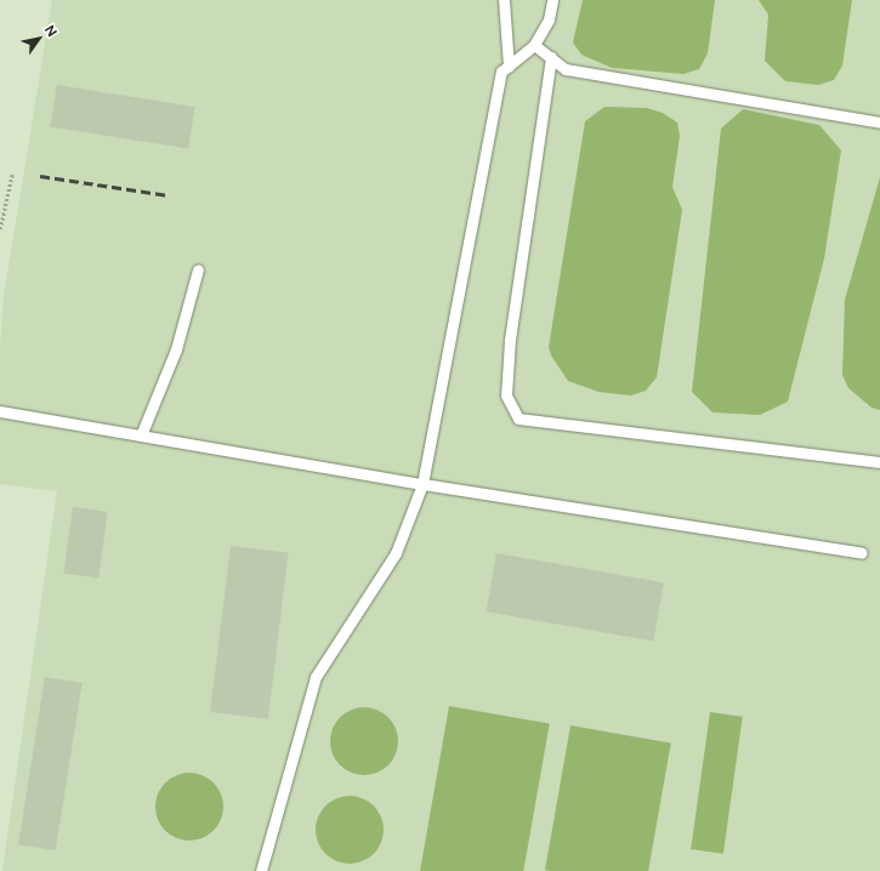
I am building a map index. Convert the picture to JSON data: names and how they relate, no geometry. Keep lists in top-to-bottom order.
{
  "north": "top right"
}
